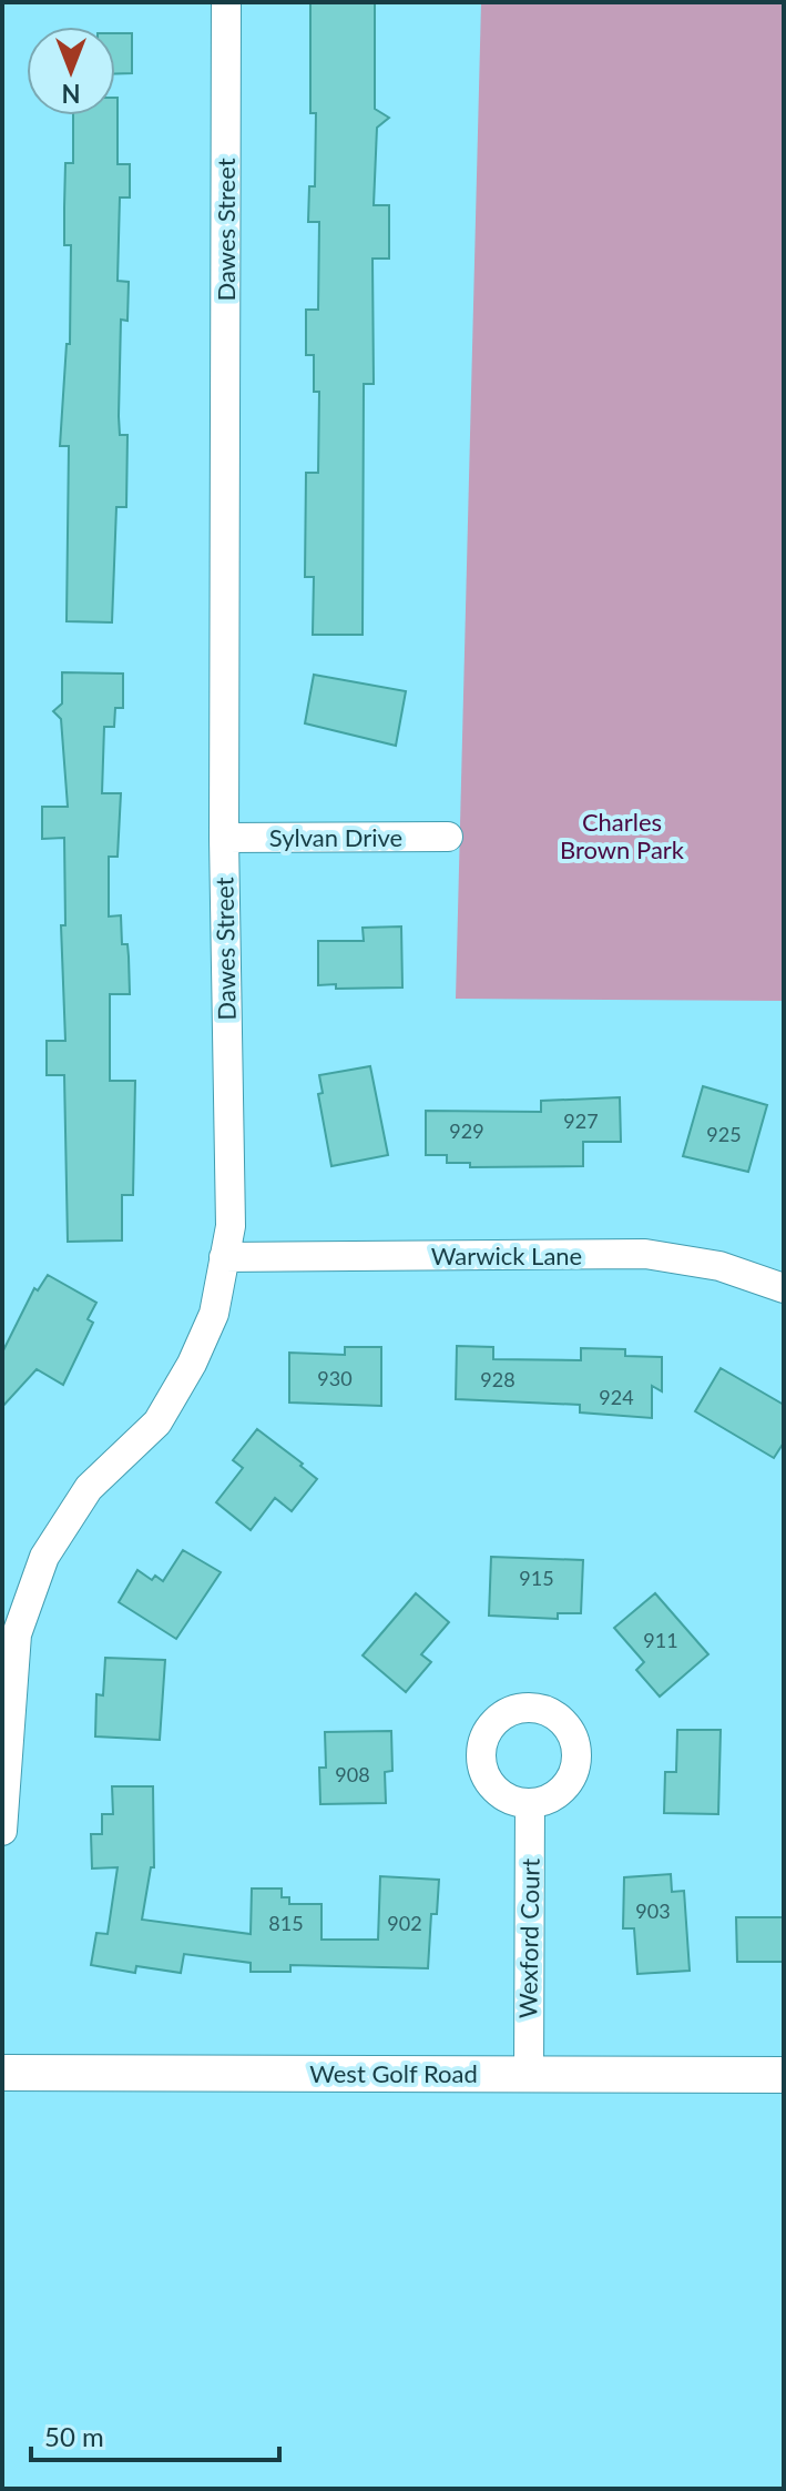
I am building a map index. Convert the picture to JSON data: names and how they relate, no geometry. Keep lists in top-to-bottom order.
{
  "streets": {
    "street": [
      "Dawes Street",
      "Sylvan Drive",
      "Warwick Lane",
      "Wexford Court",
      "West Golf Road"
    ]
  },
  "crossings": [
    ["Dawes Street", "Sylvan Drive"],
    ["Dawes Street", "Warwick Lane"],
    ["Wexford Court", "West Golf Road"]
  ],
  "parks": ["Charles Brown Park"],
  "house_numbers": [
    "927",
    "929",
    "925",
    "930",
    "928",
    "924",
    "915",
    "911",
    "908",
    "903",
    "815",
    "902"
  ],
  "scale_bar": "50 m",
  "north": "bottom"
}
